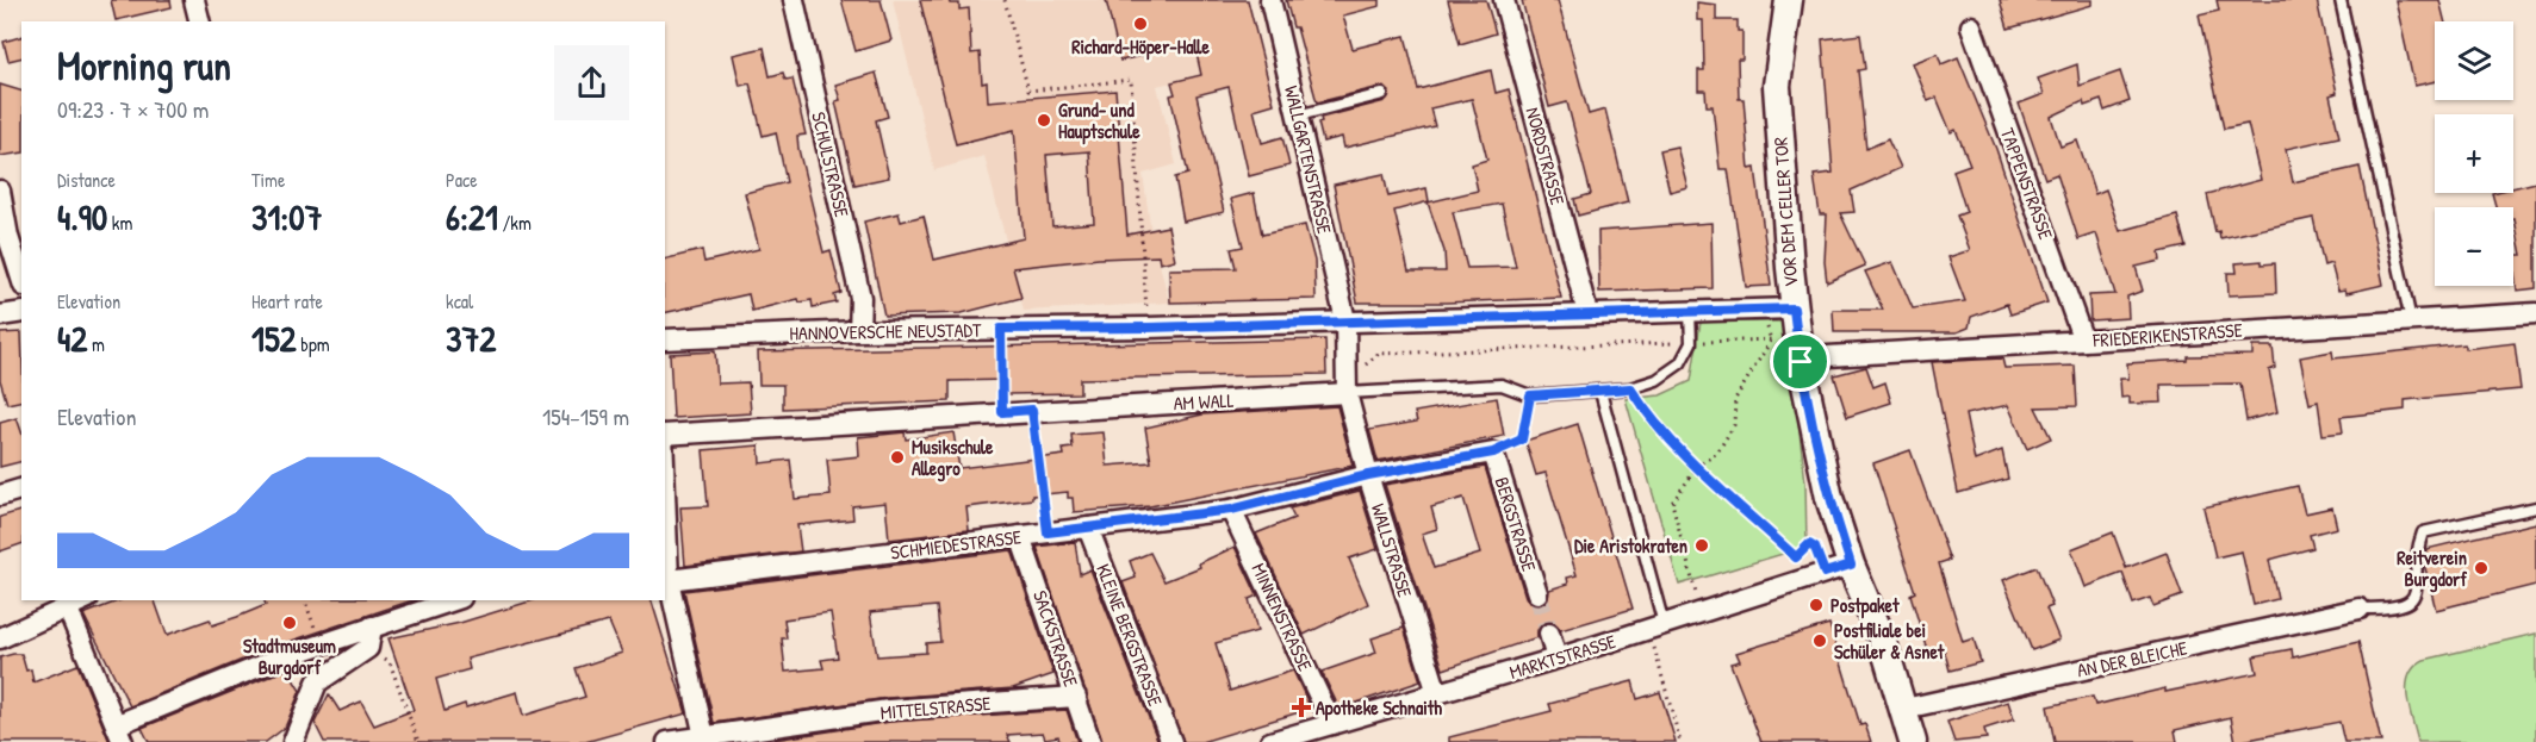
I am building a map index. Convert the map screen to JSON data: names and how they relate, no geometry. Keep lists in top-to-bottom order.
{
  "streets": {
    "main road": ["VOR DEM CELLER TOR"],
    "street": [
      "NORDSTRASSE",
      "WALLGARTENSTRASSE",
      "SCHULSTRASSE",
      "TAPPENSTRASSE",
      "HANNOVERSCHE NEUSTADT",
      "FRIEDERIKENSTRASSE",
      "AM WALL",
      "BERGSTRASSE",
      "SCHMIEDESTRASSE",
      "WALLSTRASSE",
      "MINNENSTRASSE",
      "KLEINE BERGSTRASSE",
      "SACKSTRASSE",
      "MARKTSTRASSE",
      "AN DER BLEICHE",
      "MITTELSTRASSE"
    ]
  },
  "crossings": [
    ["NORDSTRASSE", "HANNOVERSCHE NEUSTADT"],
    ["WALLGARTENSTRASSE", "HANNOVERSCHE NEUSTADT"],
    ["WALLGARTENSTRASSE", "WALLSTRASSE"],
    ["SCHULSTRASSE", "HANNOVERSCHE NEUSTADT"],
    ["TAPPENSTRASSE", "FRIEDERIKENSTRASSE"],
    ["VOR DEM CELLER TOR", "HANNOVERSCHE NEUSTADT"],
    ["VOR DEM CELLER TOR", "FRIEDERIKENSTRASSE"],
    ["VOR DEM CELLER TOR", "MARKTSTRASSE"],
    ["VOR DEM CELLER TOR", "AN DER BLEICHE"],
    ["HANNOVERSCHE NEUSTADT", "WALLSTRASSE"],
    ["AM WALL", "WALLSTRASSE"],
    ["BERGSTRASSE", "SCHMIEDESTRASSE"],
    ["BERGSTRASSE", "WALLSTRASSE"],
    ["SCHMIEDESTRASSE", "WALLSTRASSE"],
    ["SCHMIEDESTRASSE", "MINNENSTRASSE"],
    ["SCHMIEDESTRASSE", "KLEINE BERGSTRASSE"],
    ["SCHMIEDESTRASSE", "SACKSTRASSE"],
    ["WALLSTRASSE", "MARKTSTRASSE"],
    ["MINNENSTRASSE", "MARKTSTRASSE"],
    ["SACKSTRASSE", "MITTELSTRASSE"]
  ],
  "places": {
    "other": [
      "Richard-Höper-Halle",
      "Grund- und Hauptschule",
      "Musikschule Allegro",
      "Die Aristokraten",
      "Reitverein Burgdorf",
      "Postpaket",
      "Stadtmuseum Burgdorf",
      "Postfiliale bei Schüler & Asnet"
    ],
    "health": ["Apotheke Schnaith"]
  },
  "page": {
    "map_buttons": ["+", "−"],
    "heading": ["Morning run", "09:23 · 7 × 700 m"],
    "stats": [
      ["Distance", "4.90 km"],
      ["Time", "31:07"],
      ["Pace", "6:21 /km"],
      ["Elevation", "42 m"],
      ["Heart rate", "152 bpm"],
      ["kcal", "372"]
    ],
    "chart": ["Elevation", "154–159 m"]
  }
}
